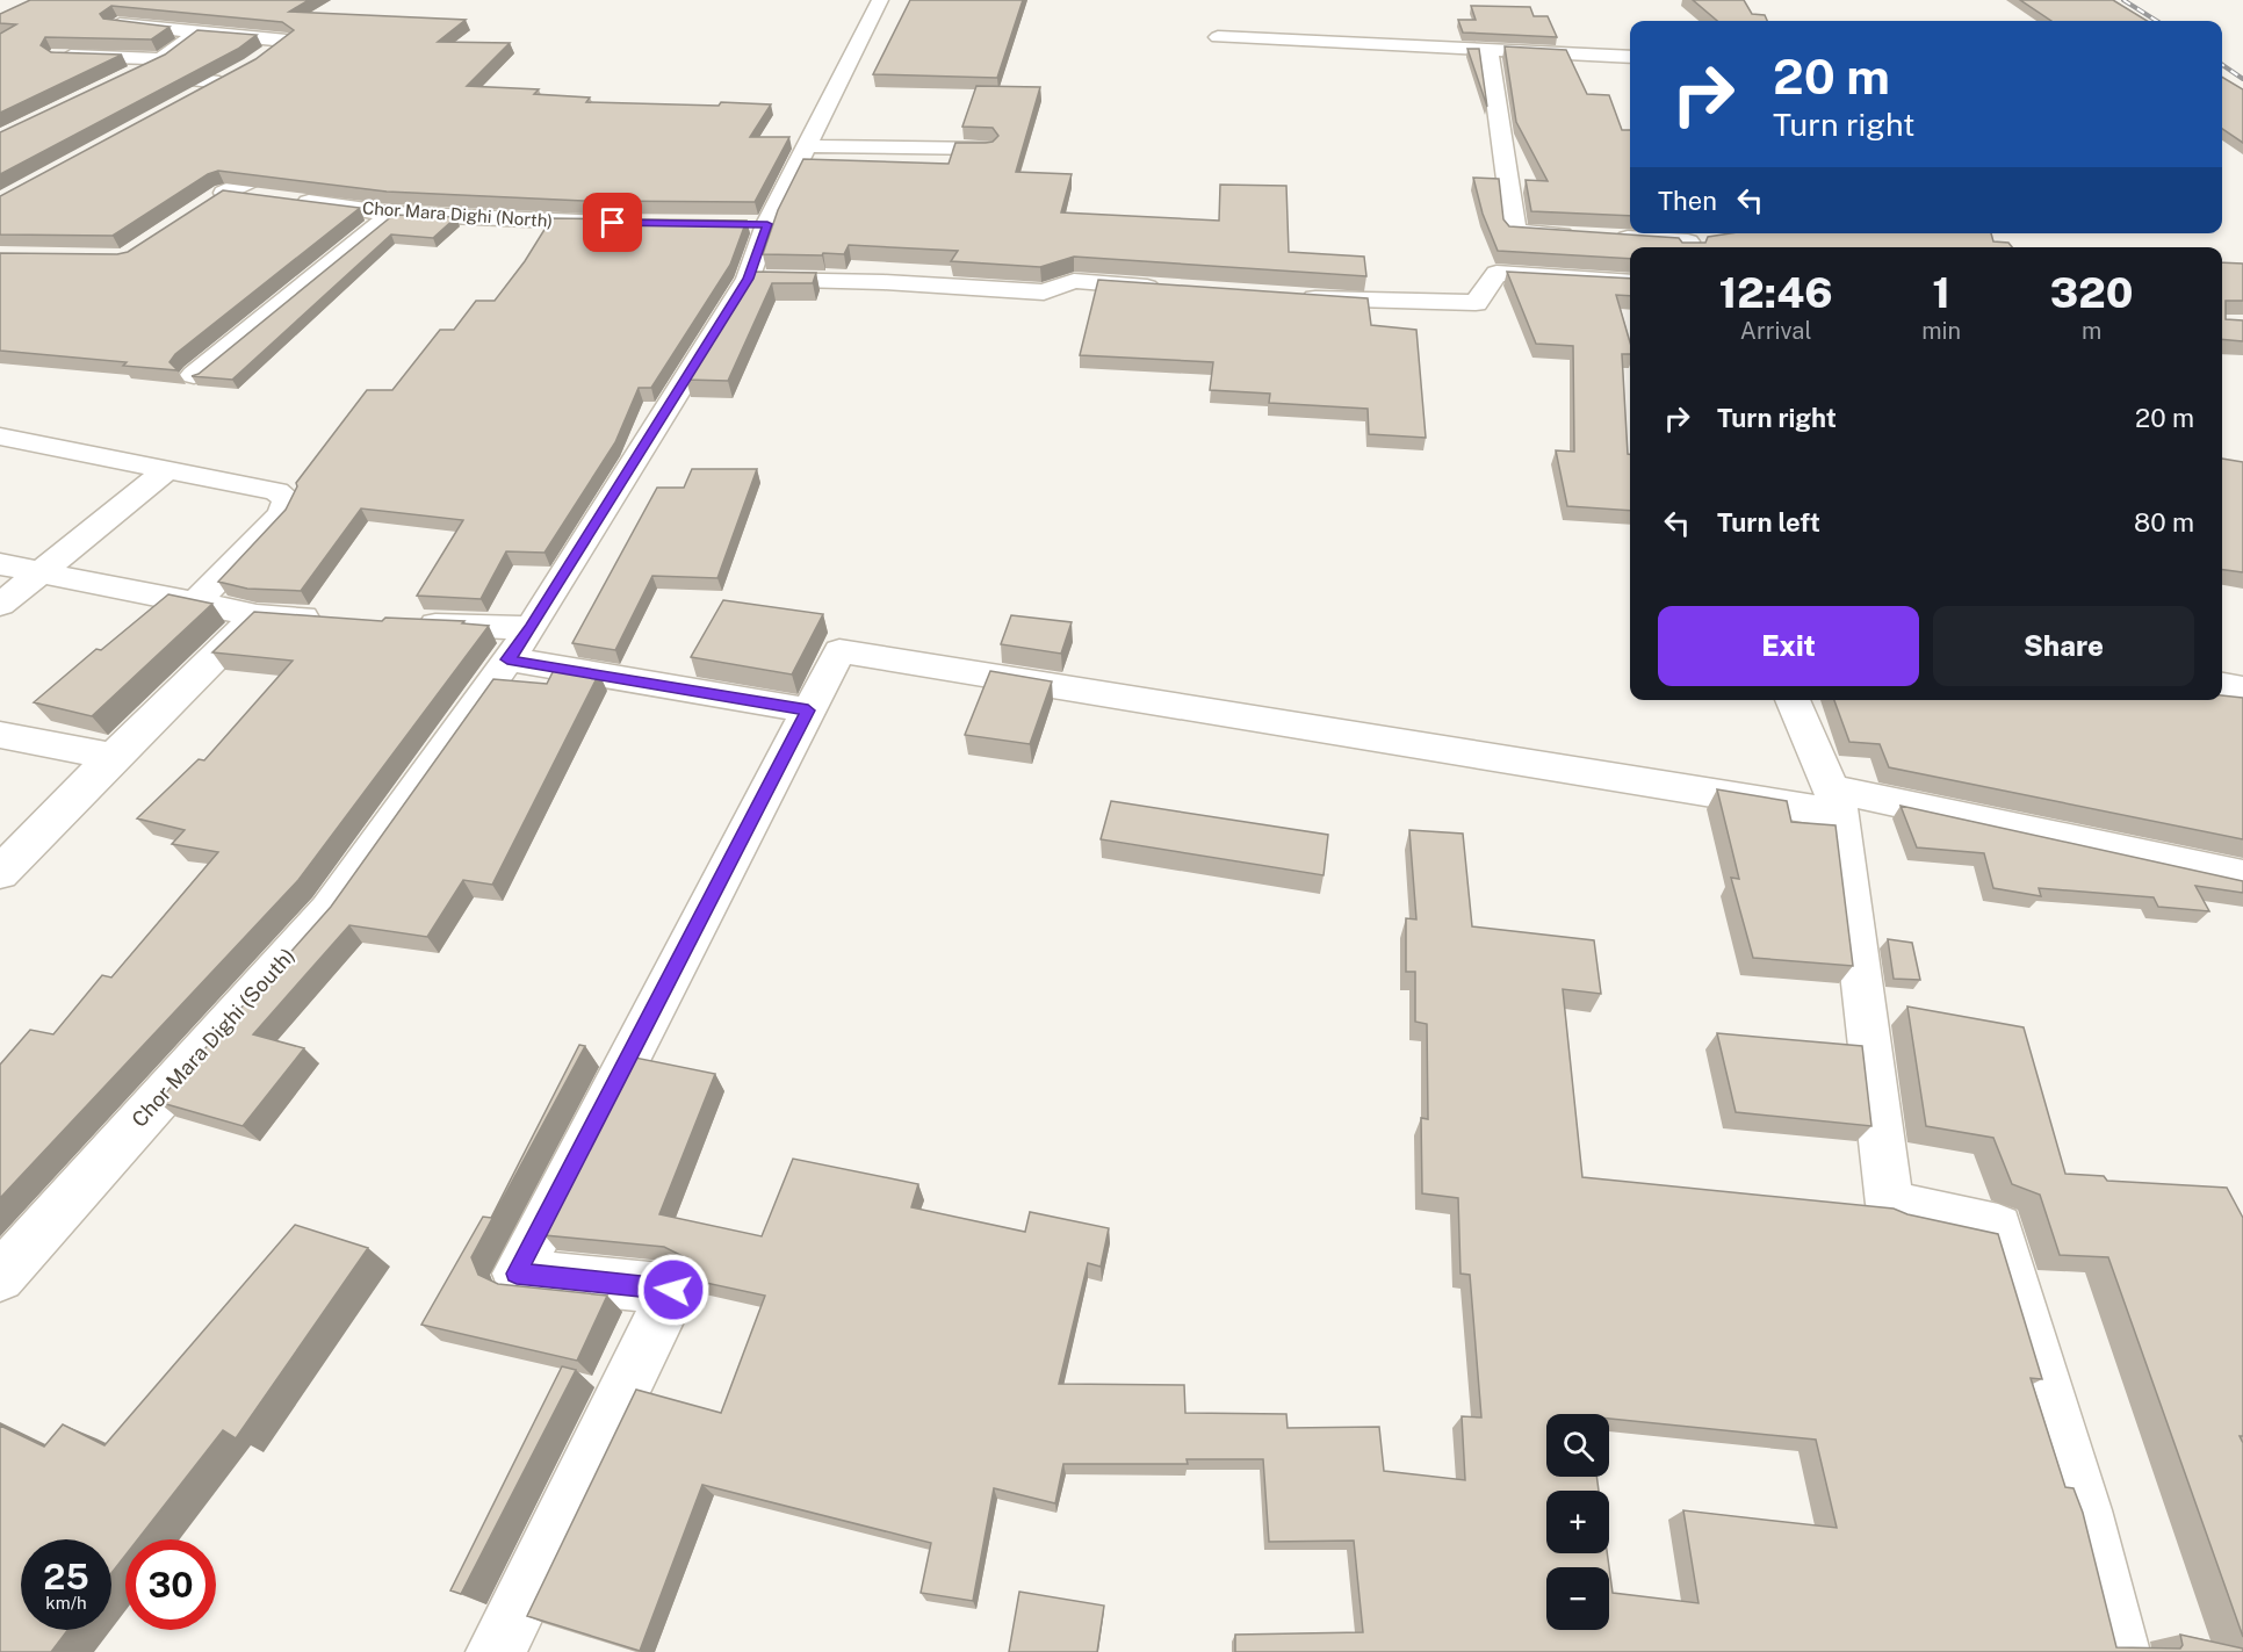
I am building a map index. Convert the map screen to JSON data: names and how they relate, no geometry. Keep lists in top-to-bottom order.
{
  "streets": {
    "street": ["Chor Mara Dighi (North)", "Chor Mara Dighi (South)"]
  },
  "page": {
    "turn": ["20 m", "Turn right"],
    "then": "Then",
    "eta": [
      "12:46",
      "Arrival",
      "1",
      "min",
      "320",
      "m"
    ],
    "list": [
      {
        "name": "Turn right",
        "value": "20 m"
      },
      {
        "name": "Turn left",
        "value": "80 m"
      }
    ],
    "buttons": ["Exit", "Share"],
    "map_buttons": ["+", "−"],
    "speed": "25 km/h",
    "limit": "30"
  }
}
